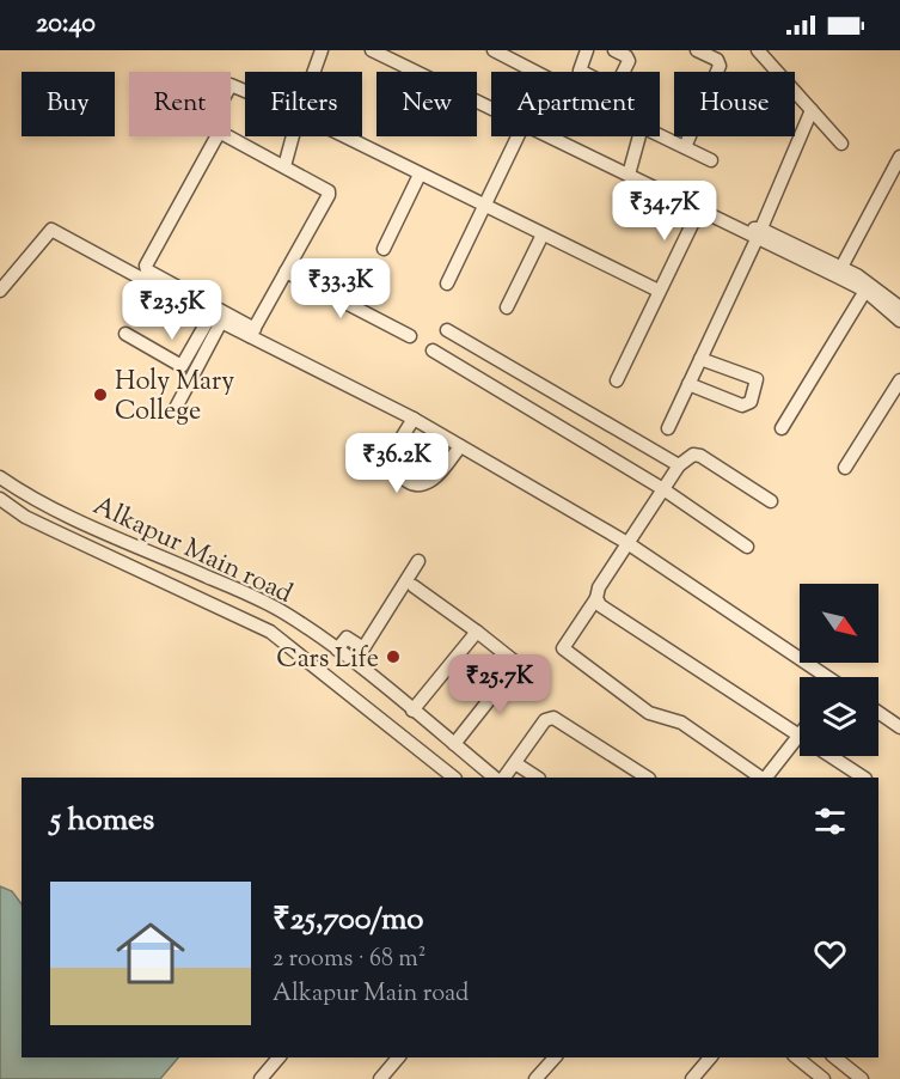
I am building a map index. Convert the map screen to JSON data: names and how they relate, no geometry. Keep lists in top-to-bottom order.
{
  "streets": {
    "street": ["Alkapur Main road"]
  },
  "places": ["Holy Mary College", "Cars Life"],
  "north": "bottom right",
  "page": {
    "status": "20:40",
    "chip": [
      "Buy",
      "Rent",
      "Filters",
      "New",
      "Apartment",
      "House"
    ],
    "price": [
      "₹34.7K",
      "₹33.3K",
      "₹23.5K",
      "₹36.2K",
      "₹25.7K"
    ],
    "heading": "5 homes",
    "list": [
      {
        "name": "₹25,700/mo",
        "note": "2 rooms · 68 m² · Alkapur Main road"
      }
    ]
  }
}
